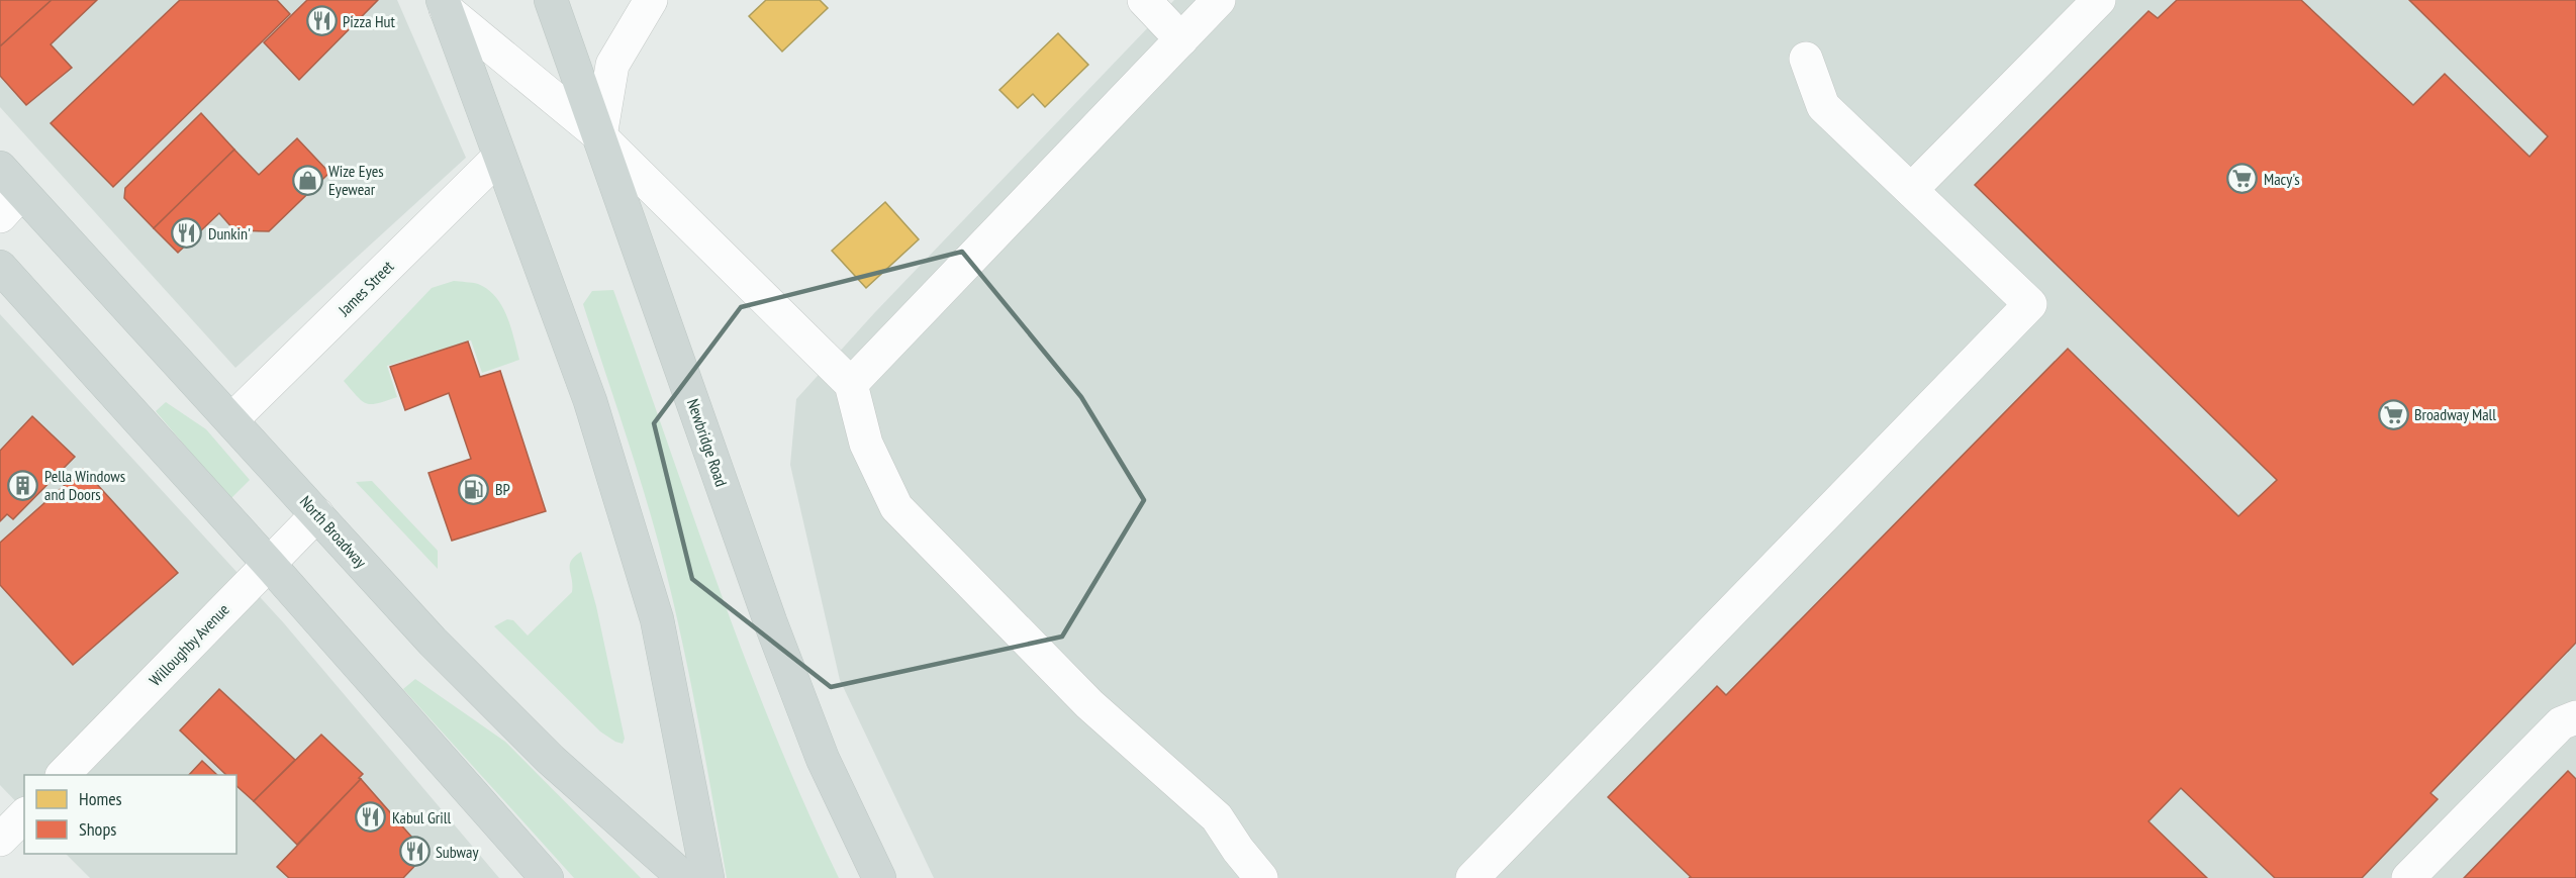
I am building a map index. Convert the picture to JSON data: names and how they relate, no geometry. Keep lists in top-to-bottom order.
{
  "streets": {
    "main road": ["Newbridge Road", "North Broadway"],
    "street": ["James Street", "Willoughby Avenue"]
  },
  "crossings": [
    ["James Street", "North Broadway"],
    ["North Broadway", "Willoughby Avenue"]
  ],
  "places": {
    "restaurant": [
      "Pizza Hut",
      "Dunkin'",
      "Kabul Grill",
      "Subway"
    ],
    "supermarket": ["Macy's", "Broadway Mall"],
    "shop": ["Wize Eyes Eyewear"],
    "building": ["Pella Windows and Doors"],
    "fuel station": ["BP"]
  },
  "legend": ["Homes", "Shops"]
}
